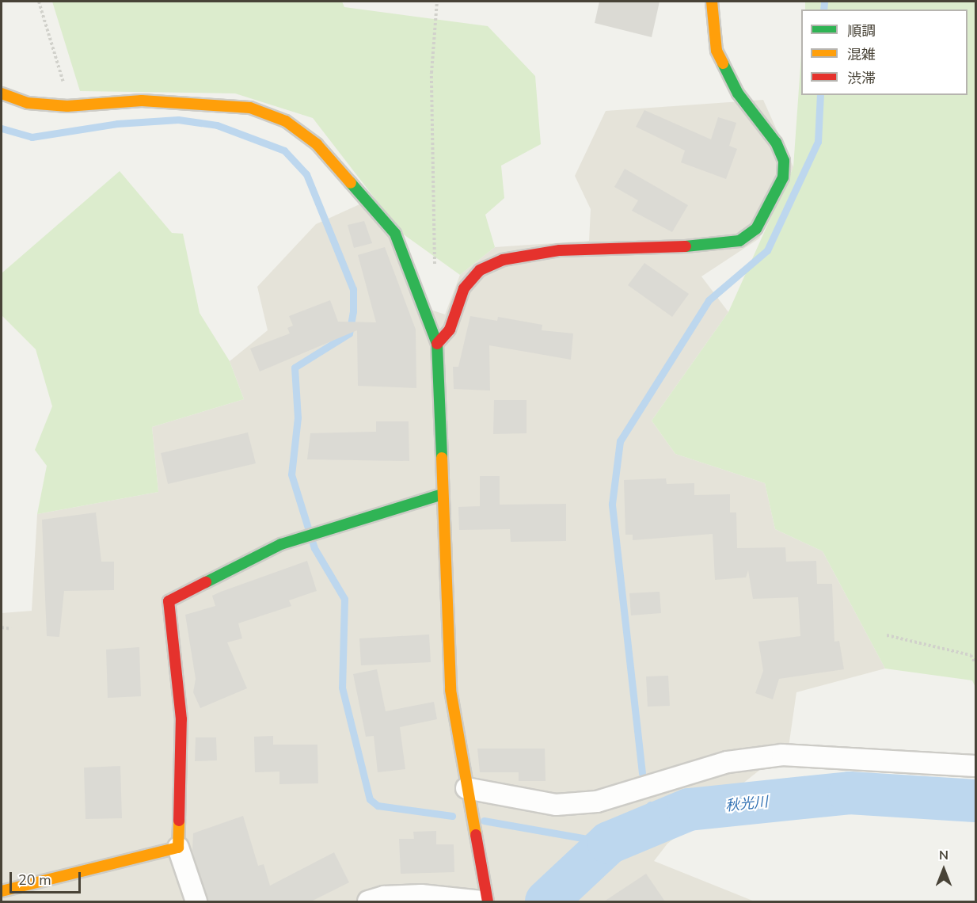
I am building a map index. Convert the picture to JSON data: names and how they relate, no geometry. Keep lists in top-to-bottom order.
{
  "water": ["秋光川"],
  "legend": ["順調", "混雑", "渋滞"],
  "scale_bar": "20 m",
  "north": "top"
}
